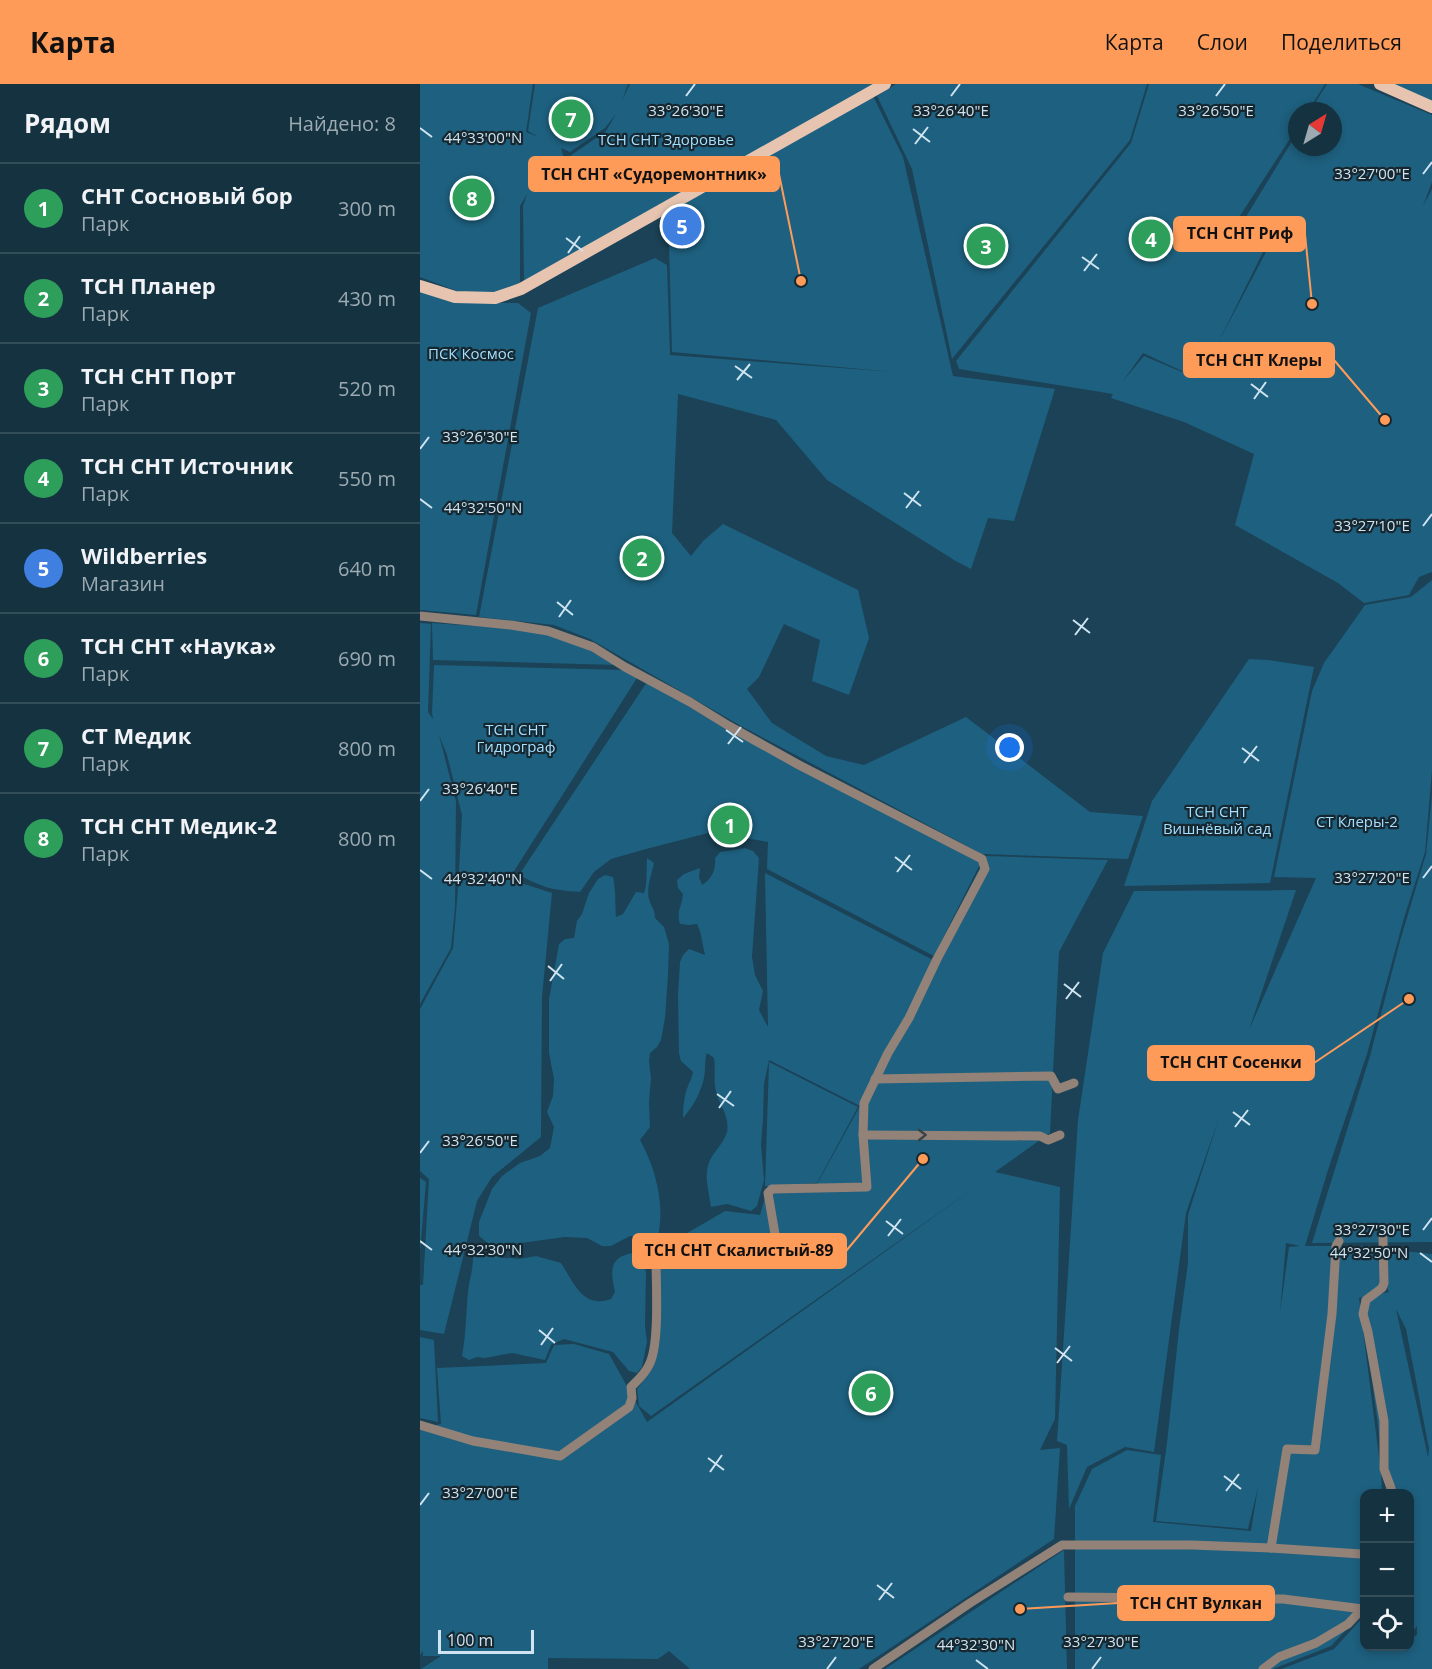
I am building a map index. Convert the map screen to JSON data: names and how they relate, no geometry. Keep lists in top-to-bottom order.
{
  "parks": [
    "ТСН СНТ Здоровье",
    "ПСК Космос",
    "ТСН СНТ Гидрограф",
    "ТСН СНТ Вишнёвый сад",
    "СТ Клеры-2"
  ],
  "places": [
    "ТСН СНТ «Судоремонтник»",
    "ТСН СНТ Риф",
    "ТСН СНТ Клеры",
    "ТСН СНТ Сосенки",
    "ТСН СНТ Скалистый-89",
    "ТСН СНТ Вулкан"
  ],
  "scale_bar": "100 m",
  "north": "top right",
  "page": {
    "header": "Карта",
    "nav": ["Карта", "Слои", "Поделиться"],
    "heading": ["Рядом", "Найдено: 8"],
    "pins": [
      "7",
      "8",
      "5",
      "4",
      "3",
      "2",
      "1",
      "6"
    ],
    "list": [
      {
        "mark": "1",
        "name": "СНТ Сосновый бор",
        "note": "Парк",
        "value": "300 m"
      },
      {
        "mark": "2",
        "name": "ТСН Планер",
        "note": "Парк",
        "value": "430 m"
      },
      {
        "mark": "3",
        "name": "ТСН СНТ Порт",
        "note": "Парк",
        "value": "520 m"
      },
      {
        "mark": "4",
        "name": "ТСН СНТ Источник",
        "note": "Парк",
        "value": "550 m"
      },
      {
        "mark": "5",
        "name": "Wildberries",
        "note": "Магазин",
        "value": "640 m"
      },
      {
        "mark": "6",
        "name": "ТСН СНТ «Наука»",
        "note": "Парк",
        "value": "690 m"
      },
      {
        "mark": "7",
        "name": "СТ Медик",
        "note": "Парк",
        "value": "800 m"
      },
      {
        "mark": "8",
        "name": "ТСН СНТ Медик-2",
        "note": "Парк",
        "value": "800 m"
      }
    ],
    "map_buttons": ["+", "−"],
    "scale": "100 m"
  },
  "coordinates": [
    "33°26'30\"E",
    "33°26'40\"E",
    "33°26'50\"E",
    "44°33'00\"N",
    "33°27'00\"E",
    "44°32'50\"N",
    "33°27'10\"E",
    "33°27'20\"E",
    "44°32'40\"N",
    "33°27'30\"E",
    "44°32'30\"N"
  ]
}
